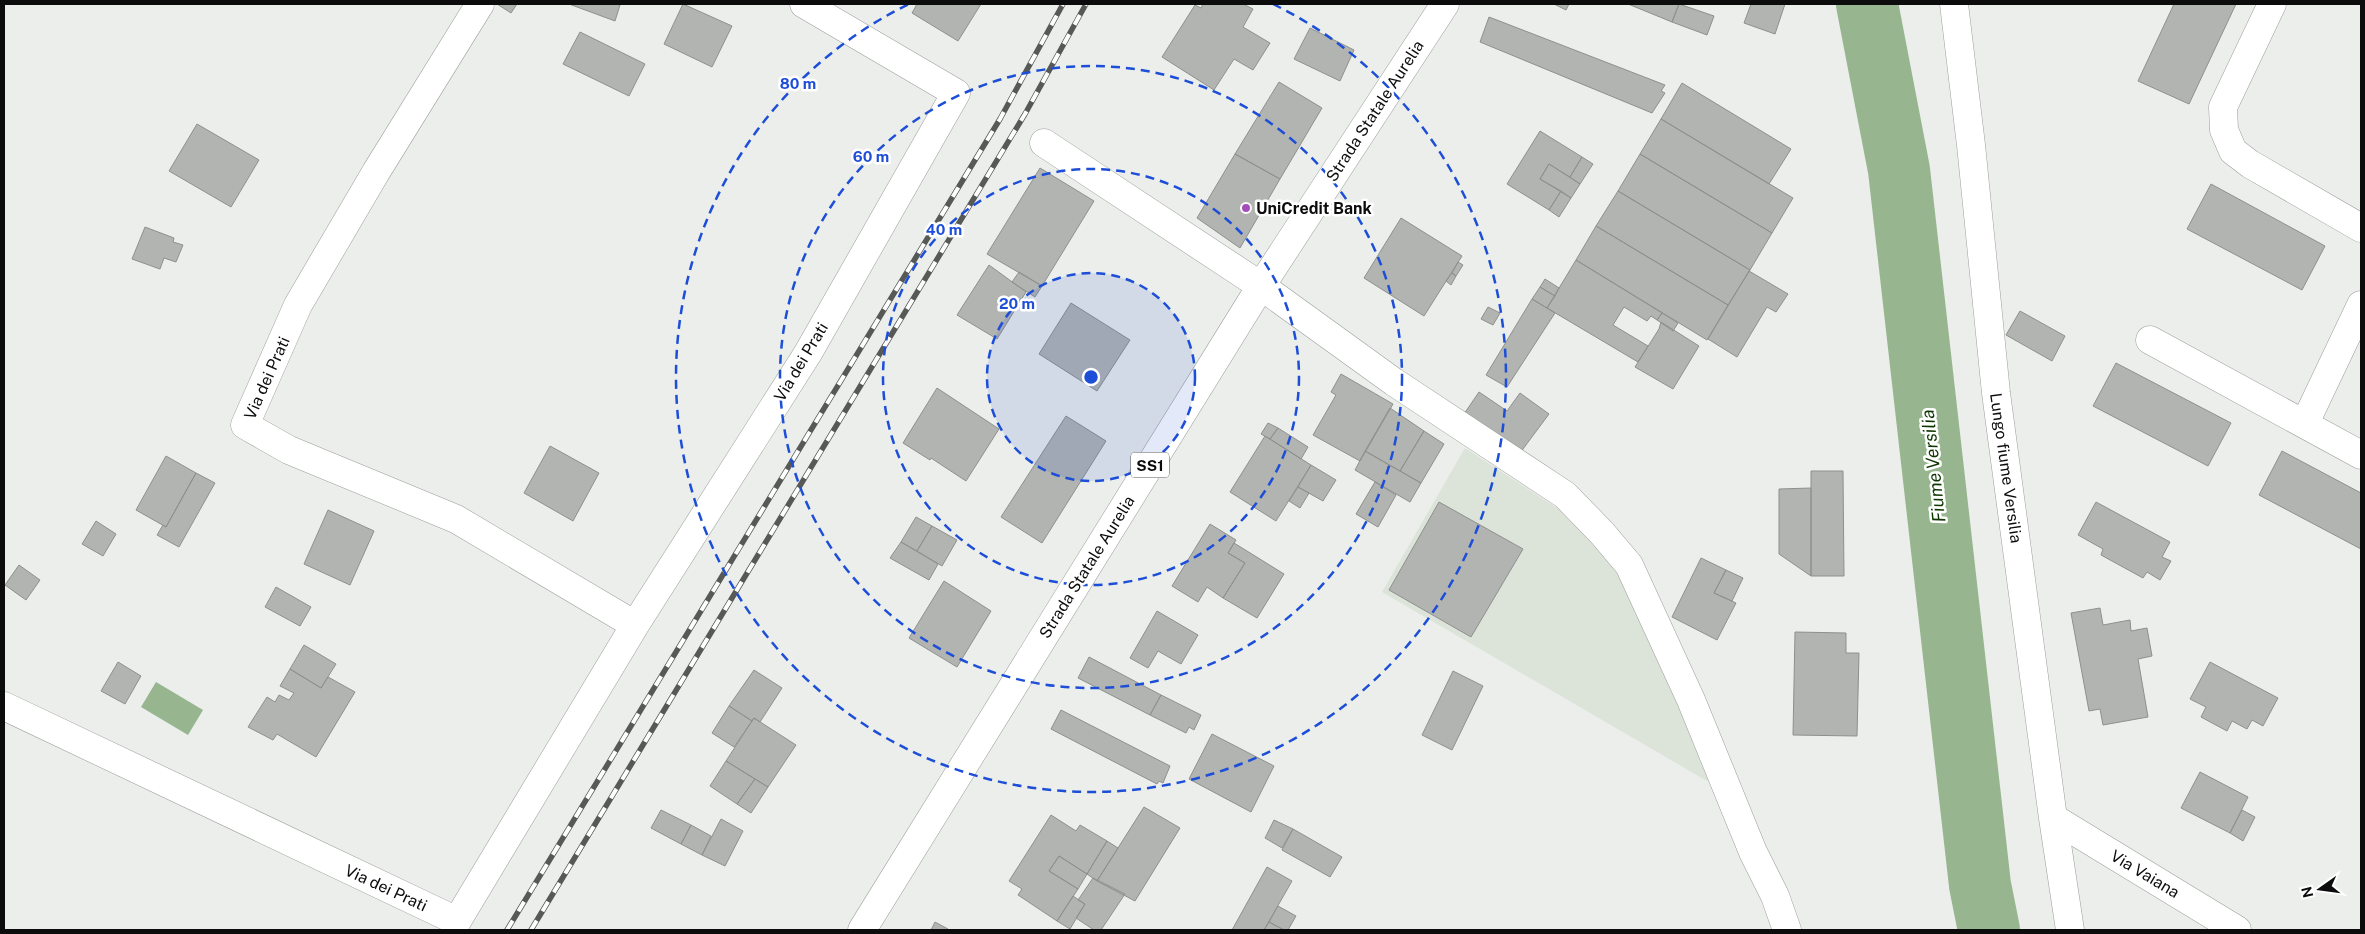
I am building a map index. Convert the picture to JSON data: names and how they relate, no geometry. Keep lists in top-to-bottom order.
{
  "streets": {
    "street": [
      "Strada Statale Aurelia",
      "Via dei Prati",
      "SS1",
      "Lungo fiume Versilia",
      "Via Vaiana"
    ]
  },
  "crossings": [
    ["Lungo fiume Versilia", "Via Vaiana"]
  ],
  "water": ["Fiume Versilia"],
  "places": ["UniCredit Bank"],
  "north": "left",
  "rings": [
    "80 m",
    "60 m",
    "40 m",
    "20 m"
  ]
}
